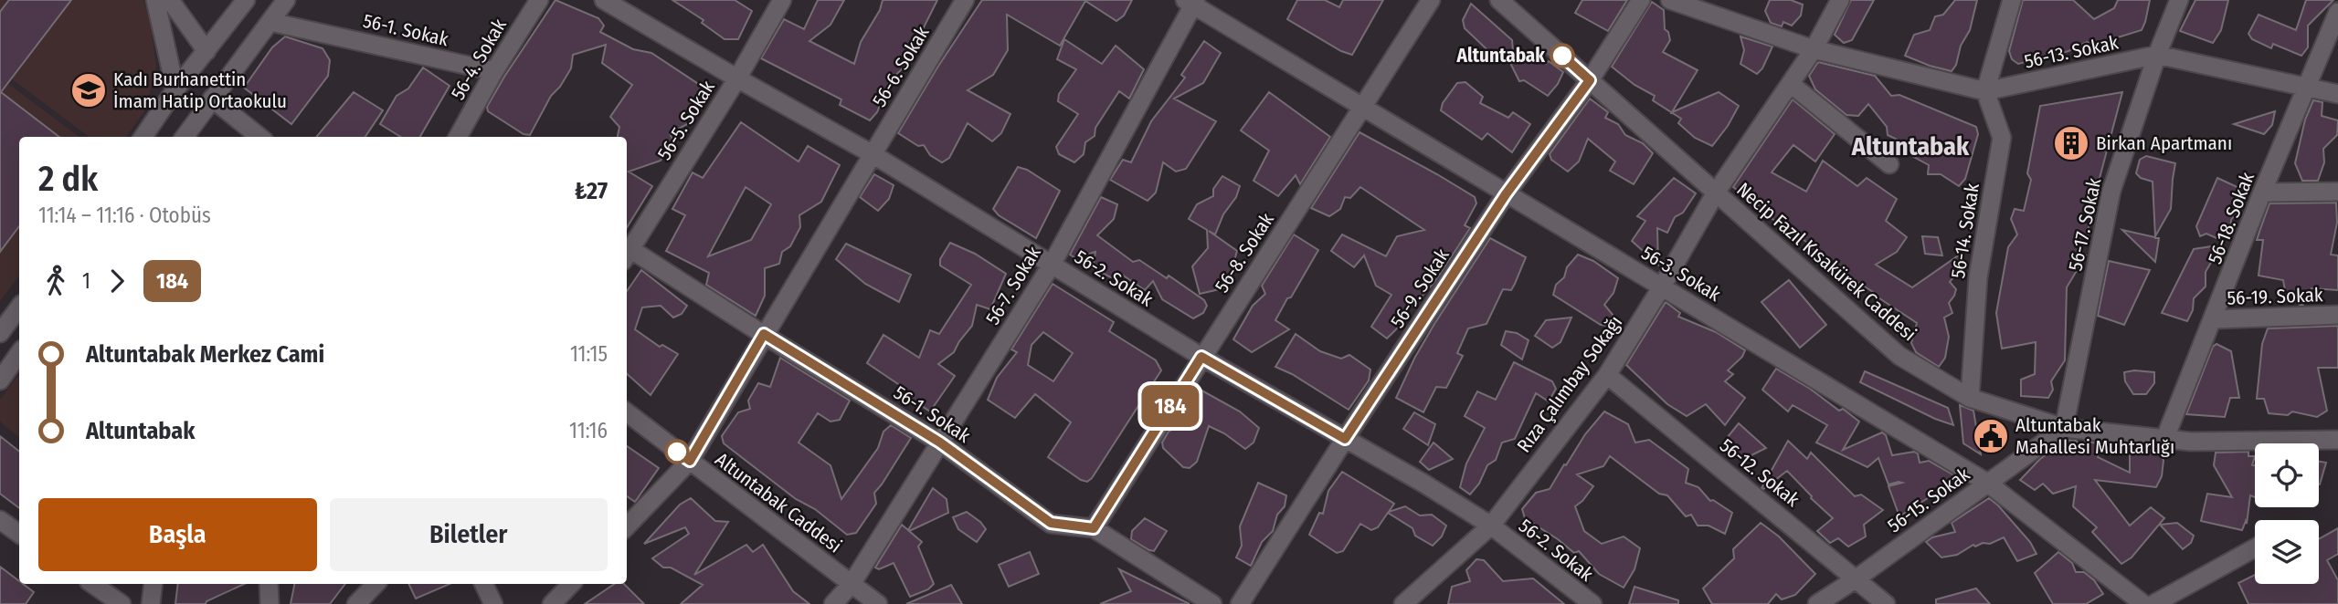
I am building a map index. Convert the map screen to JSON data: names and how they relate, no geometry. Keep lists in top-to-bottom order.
{
  "streets": {
    "street": [
      "56-1. Sokak",
      "56-13. Sokak",
      "56-4. Sokak",
      "56-6. Sokak",
      "56-5. Sokak",
      "56-18. Sokak",
      "56-17. Sokak",
      "56-14. Sokak",
      "56-8. Sokak",
      "Necip Fazıl Kısakürek Caddesi",
      "56-3. Sokak",
      "56-2. Sokak",
      "56-7. Sokak",
      "56-9. Sokak",
      "56-19. Sokak",
      "Rıza Çalımbay Sokağı",
      "56-12. Sokak",
      "56-15. Sokak",
      "Altuntabak Caddesi"
    ]
  },
  "crossings": [
    ["56-1. Sokak", "56-4. Sokak"],
    ["56-1. Sokak", "56-6. Sokak"],
    ["56-1. Sokak", "56-5. Sokak"],
    ["56-1. Sokak", "56-8. Sokak"],
    ["56-1. Sokak", "56-7. Sokak"],
    ["56-13. Sokak", "56-18. Sokak"],
    ["56-13. Sokak", "56-17. Sokak"],
    ["56-13. Sokak", "56-14. Sokak"],
    ["56-13. Sokak", "Rıza Çalımbay Sokağı"],
    ["56-6. Sokak", "56-2. Sokak"],
    ["56-6. Sokak", "Altuntabak Caddesi"],
    ["56-5. Sokak", "56-2. Sokak"],
    ["56-18. Sokak", "Necip Fazıl Kısakürek Caddesi"],
    ["56-18. Sokak", "56-19. Sokak"],
    ["56-17. Sokak", "Necip Fazıl Kısakürek Caddesi"],
    ["56-17. Sokak", "56-15. Sokak"],
    ["56-14. Sokak", "Necip Fazıl Kısakürek Caddesi"],
    ["56-8. Sokak", "56-3. Sokak"],
    ["56-8. Sokak", "56-2. Sokak"],
    ["Necip Fazıl Kısakürek Caddesi", "56-9. Sokak"],
    ["Necip Fazıl Kısakürek Caddesi", "Rıza Çalımbay Sokağı"],
    ["Necip Fazıl Kısakürek Caddesi", "56-15. Sokak"],
    ["56-3. Sokak", "56-7. Sokak"],
    ["56-3. Sokak", "56-9. Sokak"],
    ["56-3. Sokak", "Rıza Çalımbay Sokağı"],
    ["56-3. Sokak", "56-15. Sokak"],
    ["56-2. Sokak", "56-7. Sokak"],
    ["56-2. Sokak", "56-9. Sokak"],
    ["56-2. Sokak", "Rıza Çalımbay Sokağı"],
    ["56-7. Sokak", "Altuntabak Caddesi"],
    ["Rıza Çalımbay Sokağı", "56-12. Sokak"],
    ["56-12. Sokak", "56-15. Sokak"]
  ],
  "districts": ["Altuntabak"],
  "places": {
    "other": ["Altuntabak"],
    "school or university": ["Kadı Burhanettin İmam Hatip Ortaokulu"],
    "building": ["Birkan Apartmanı"],
    "public building": ["Altuntabak Mahallesi Muhtarlığı"]
  },
  "lines": ["bus line 184"],
  "page": {
    "on_map": "184",
    "heading": ["2 dk", "11:14 – 11:16 · Otobüs", "₺27"],
    "legs": ["1", "184"],
    "list": [
      {
        "name": "Altuntabak Merkez Cami",
        "value": "11:15"
      },
      {
        "name": "Altuntabak",
        "value": "11:16"
      }
    ],
    "buttons": ["Başla", "Biletler"]
  }
}
